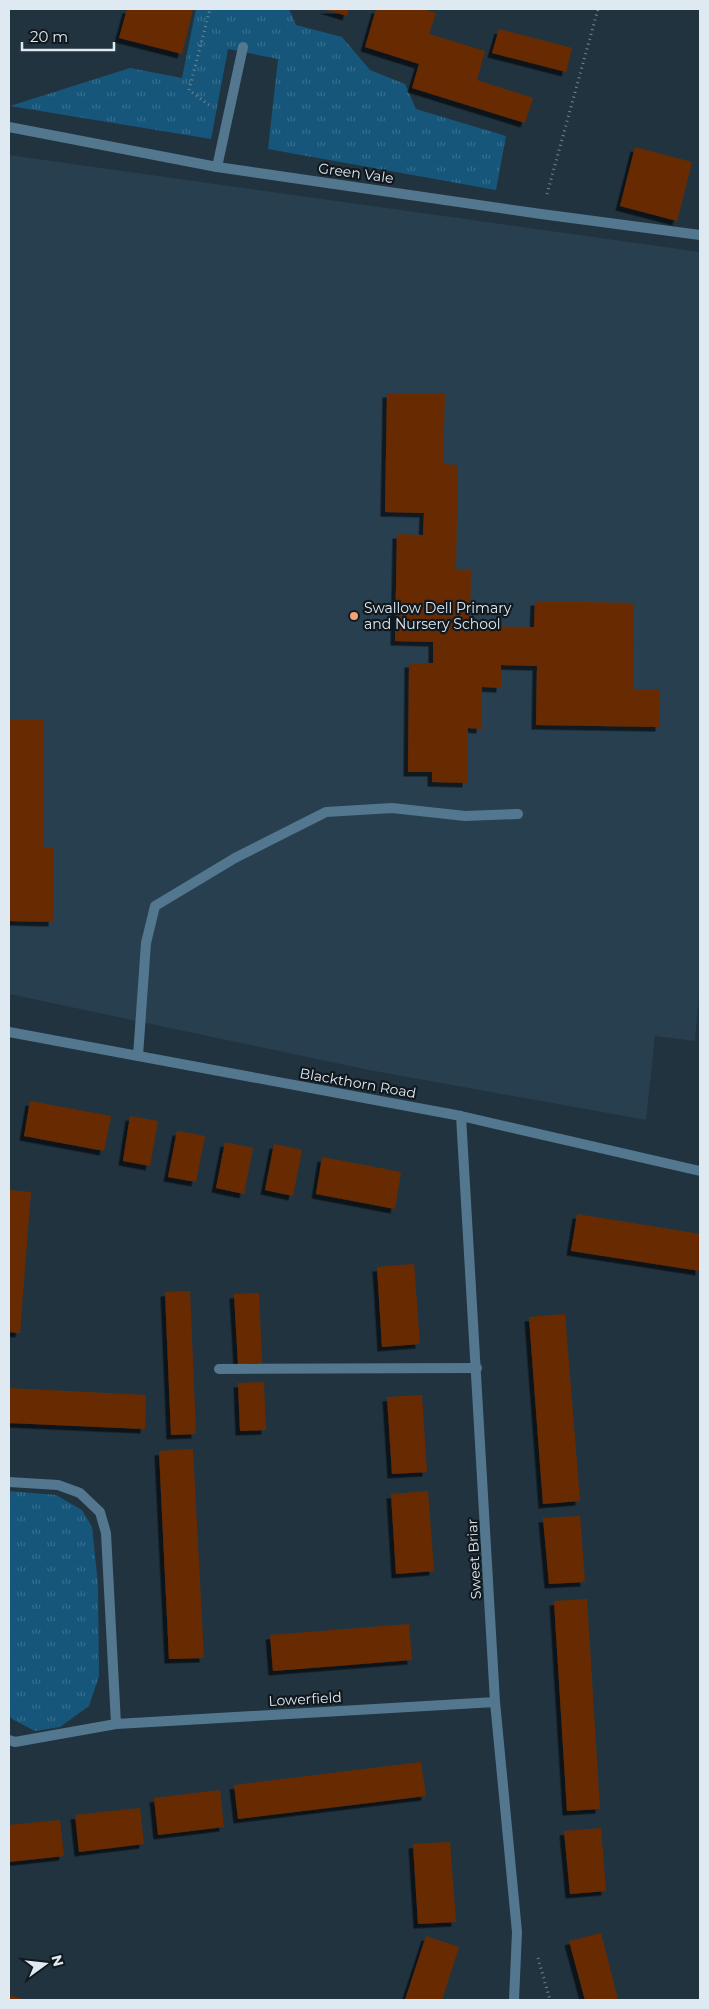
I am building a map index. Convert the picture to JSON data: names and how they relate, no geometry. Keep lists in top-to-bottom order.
{
  "streets": {
    "street": [
      "Green Vale",
      "Blackthorn Road",
      "Sweet Briar",
      "Lowerfield"
    ]
  },
  "crossings": [
    ["Blackthorn Road", "Sweet Briar"],
    ["Sweet Briar", "Lowerfield"]
  ],
  "places": ["Swallow Dell Primary and Nursery School"],
  "scale_bar": "20 m",
  "north": "right"
}
